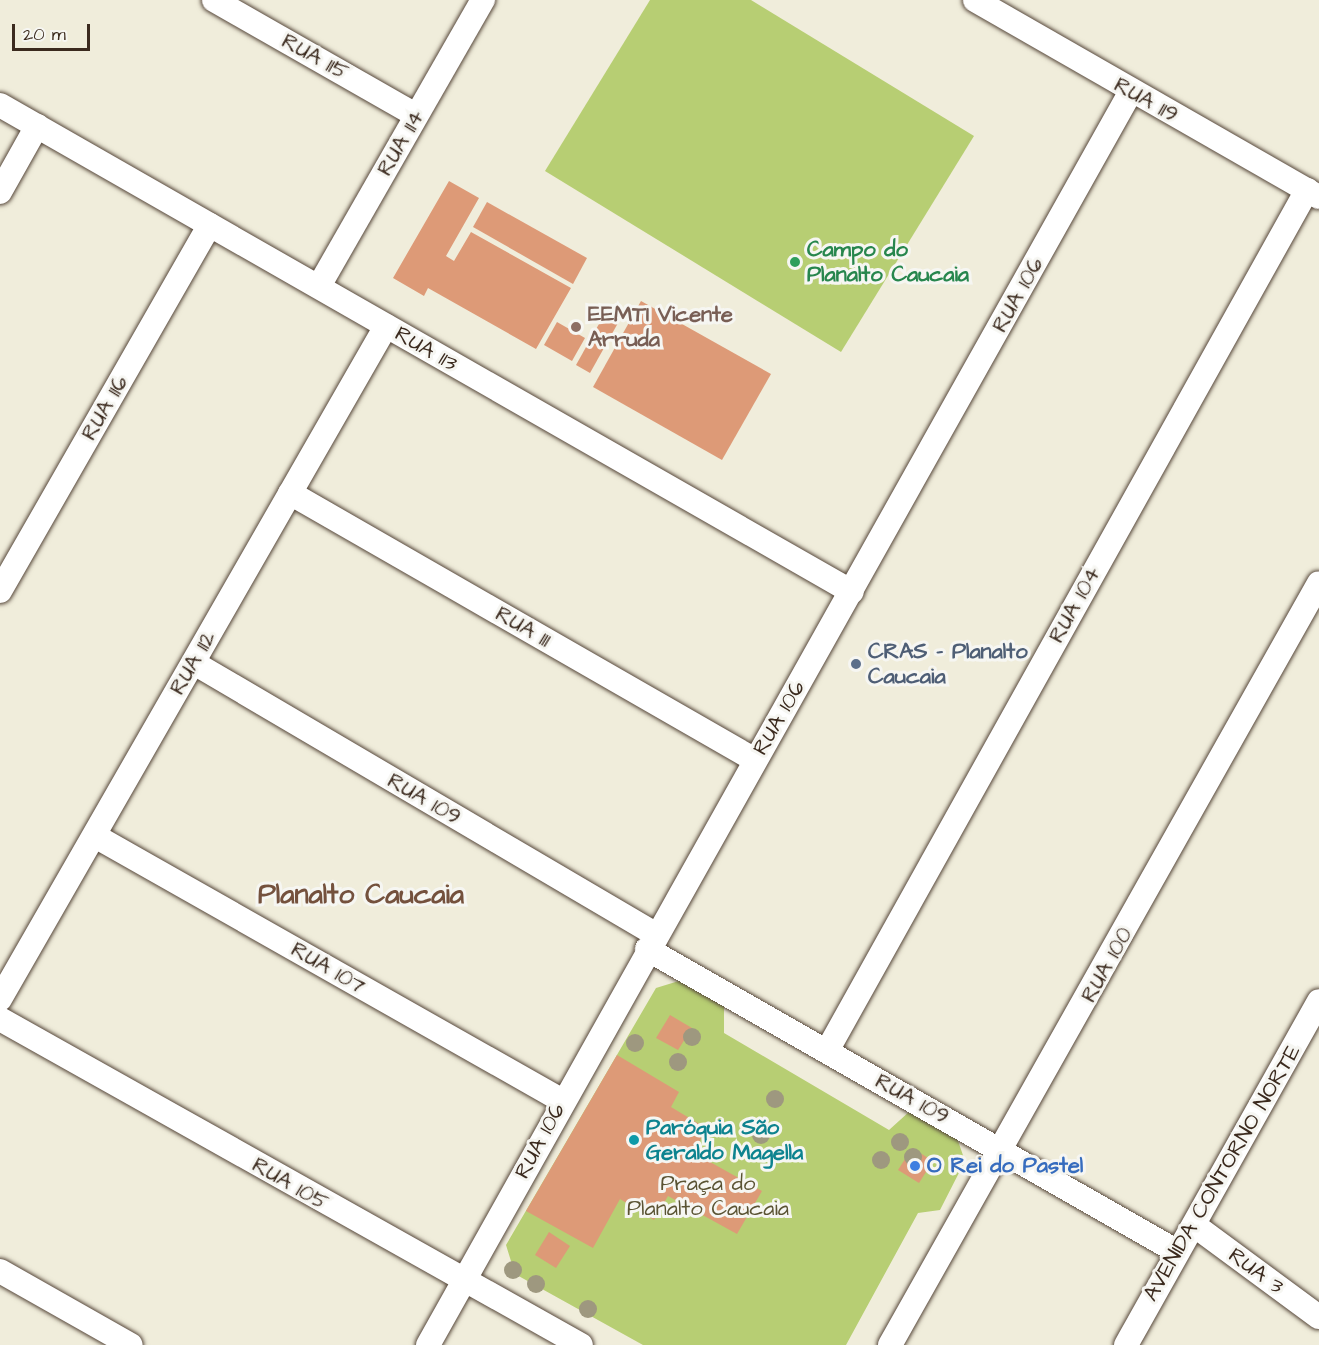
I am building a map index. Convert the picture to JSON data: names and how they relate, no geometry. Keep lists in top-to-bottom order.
{
  "streets": {
    "street": [
      "RUA 115",
      "RUA 119",
      "RUA 114",
      "RUA 106",
      "RUA 113",
      "RUA 116",
      "RUA 104",
      "RUA 111",
      "RUA 112",
      "RUA 109",
      "RUA 100",
      "RUA 107",
      "AVENIDA CONTORNO NORTE",
      "RUA 105",
      "RUA 3"
    ]
  },
  "crossings": [
    ["RUA 115", "RUA 114"],
    ["RUA 119", "RUA 106"],
    ["RUA 119", "RUA 104"],
    ["RUA 114", "RUA 113"],
    ["RUA 106", "RUA 113"],
    ["RUA 106", "RUA 111"],
    ["RUA 106", "RUA 109"],
    ["RUA 106", "RUA 107"],
    ["RUA 106", "RUA 105"],
    ["RUA 113", "RUA 116"],
    ["RUA 113", "RUA 112"],
    ["RUA 104", "RUA 109"],
    ["RUA 111", "RUA 112"],
    ["RUA 112", "RUA 109"],
    ["RUA 112", "RUA 107"],
    ["RUA 109", "RUA 100"],
    ["RUA 109", "AVENIDA CONTORNO NORTE"],
    ["AVENIDA CONTORNO NORTE", "RUA 3"]
  ],
  "districts": ["Planalto Caucaia"],
  "parks": ["Praça do Planalto Caucaia"],
  "places": [
    "Campo do Planalto Caucaia",
    "EEMTI Vicente Arruda",
    "CRAS - Planalto Caucaia",
    "Paróquia São Geraldo Magella",
    "O Rei do Pastel"
  ],
  "scale_bar": "20 m"
}
